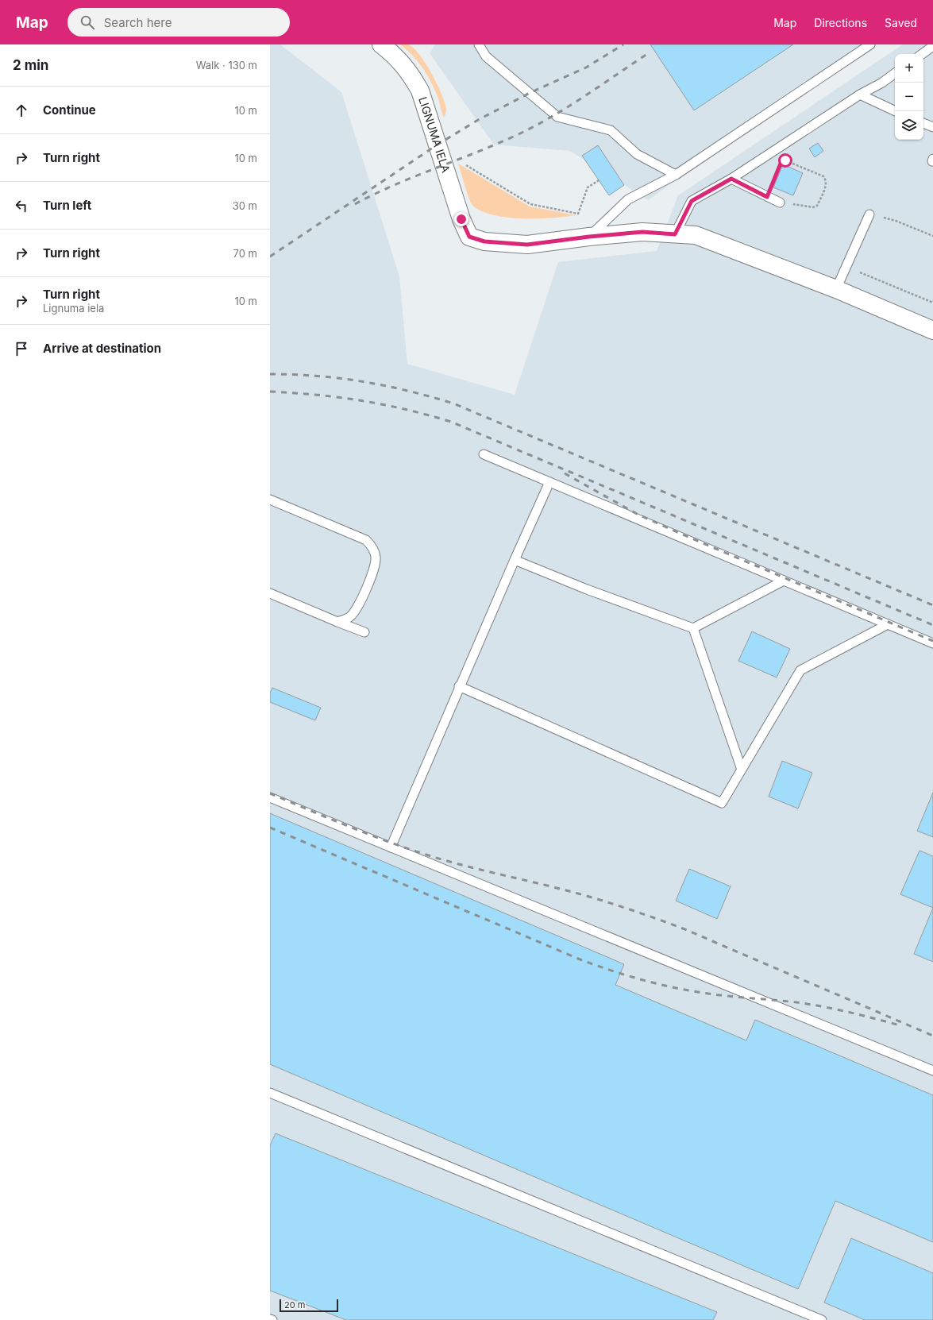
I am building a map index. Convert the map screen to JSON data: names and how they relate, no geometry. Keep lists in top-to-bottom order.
{
  "streets": {
    "street": ["LIGNUMA IELA"]
  },
  "scale_bar": "20 m",
  "page": {
    "header": "Map",
    "search": "Search here",
    "nav": ["Map", "Directions", "Saved"],
    "heading": ["2 min", "Walk · 130 m"],
    "map_buttons": ["+", "−"],
    "list": [
      ["Continue", "10 m"],
      ["Turn right", "10 m"],
      ["Turn left", "30 m"],
      ["Turn right", "70 m"],
      ["Turn right", "Lignuma iela", "10 m"],
      "Arrive at destination"
    ],
    "scale": "20 m"
  }
}
